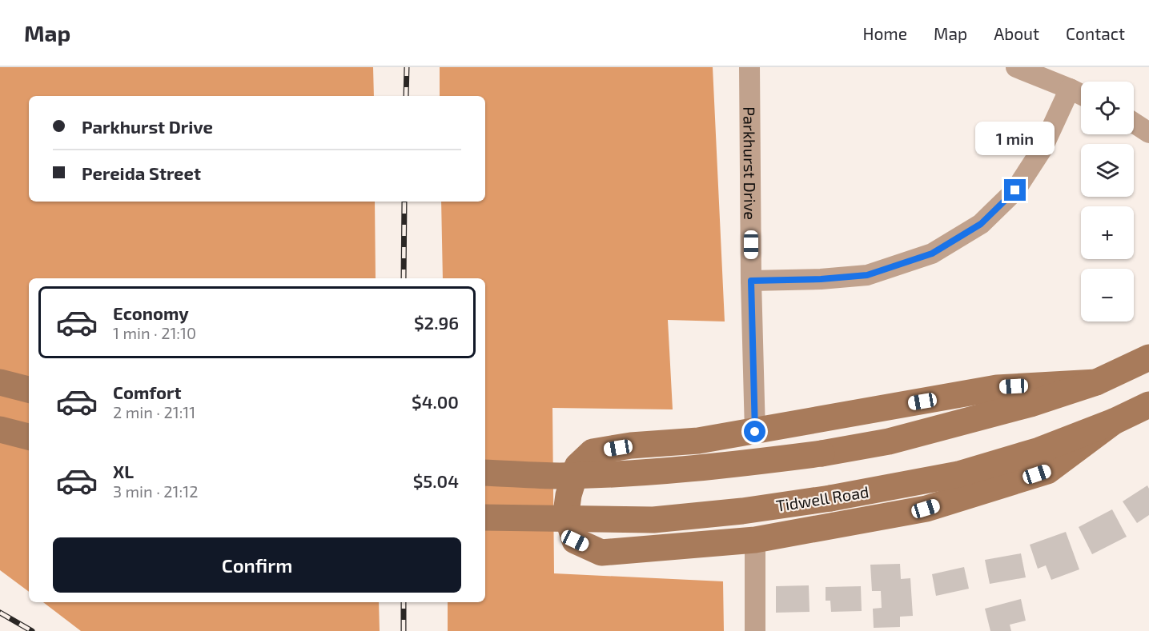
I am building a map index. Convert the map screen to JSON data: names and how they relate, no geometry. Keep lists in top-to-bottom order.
{
  "streets": {
    "main road": ["Tidwell Road"],
    "street": ["Parkhurst Drive"]
  },
  "page": {
    "header": "Map",
    "nav": [
      "Home",
      "Map",
      "About",
      "Contact"
    ],
    "map_buttons": ["+", "−"],
    "banner": ["Parkhurst Drive", "Pereida Street"],
    "bubble": "1 min",
    "list": [
      {
        "name": "Economy",
        "note": "1 min · 21:10",
        "value": "$2.96"
      },
      {
        "name": "Comfort",
        "note": "2 min · 21:11",
        "value": "$4.00"
      },
      {
        "name": "XL",
        "note": "3 min · 21:12",
        "value": "$5.04"
      }
    ],
    "buttons": "Confirm"
  }
}
